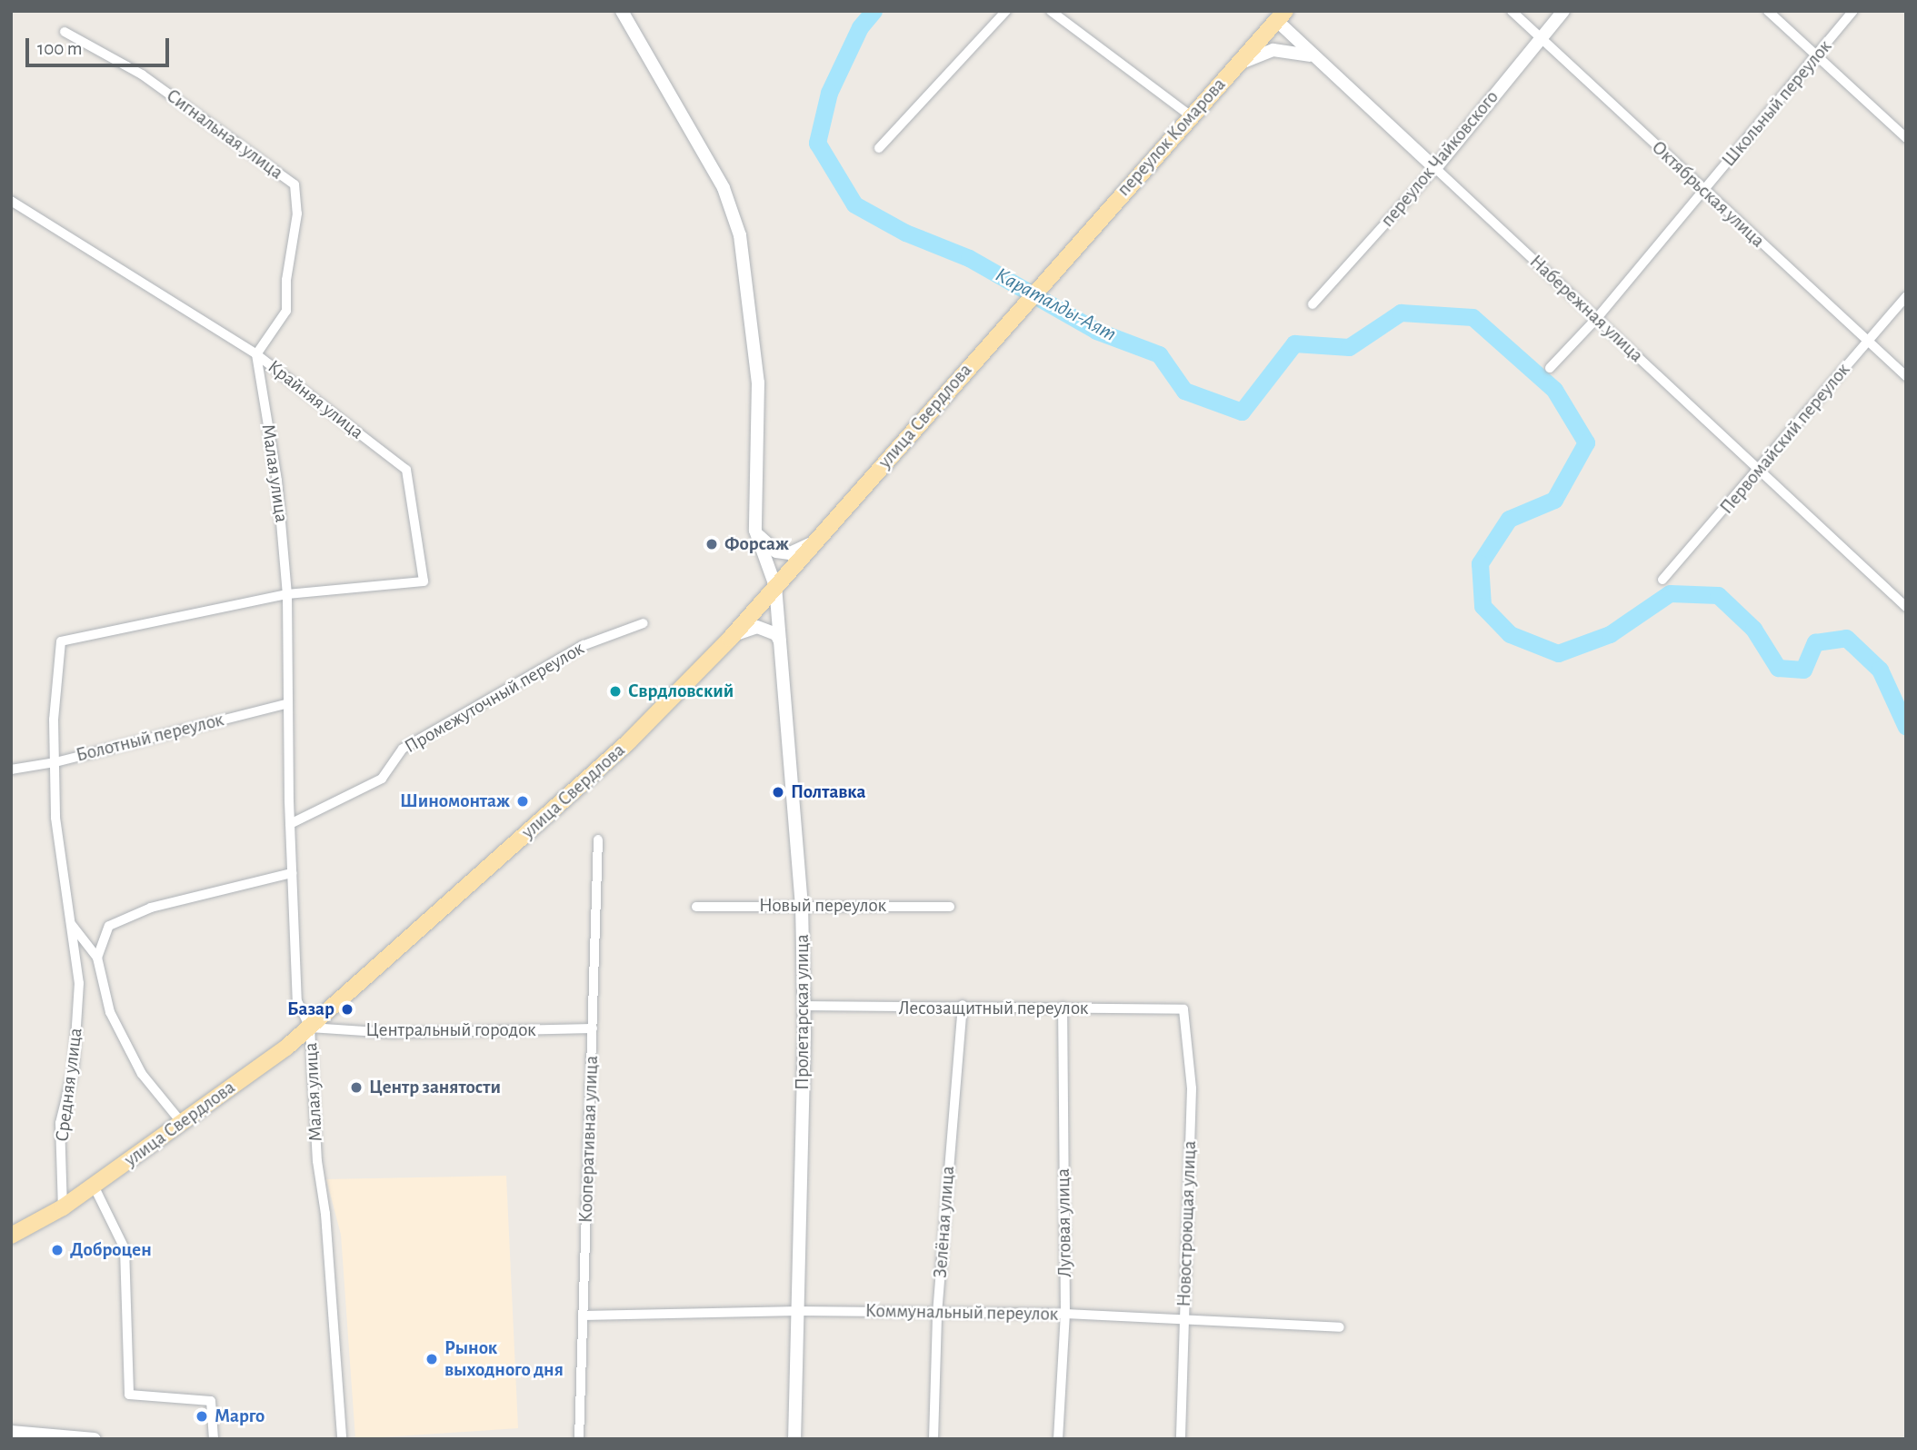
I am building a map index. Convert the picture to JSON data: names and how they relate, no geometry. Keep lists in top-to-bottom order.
{
  "streets": {
    "main road": ["переулок Комарова", "улица Свердлова"],
    "street": [
      "Школьный переулок",
      "Сигнальная улица",
      "переулок Чайковского",
      "Октябрьская улица",
      "Набережная улица",
      "Крайняя улица",
      "Первомайский переулок",
      "Малая улица",
      "Промежуточный переулок",
      "Болотный переулок",
      "Новый переулок",
      "Лесозащитный переулок",
      "Пролетарская улица",
      "Центральный городок",
      "Средняя улица",
      "Кооперативная улица",
      "Зелёная улица",
      "Луговая улица",
      "Новостроющая улица",
      "Коммунальный переулок"
    ]
  },
  "crossings": [
    ["Школьный переулок", "Октябрьская улица"],
    ["Школьный переулок", "Набережная улица"],
    ["Сигнальная улица", "Крайняя улица"],
    ["Сигнальная улица", "Малая улица"],
    ["переулок Комарова", "Набережная улица"],
    ["переулок Комарова", "улица Свердлова"],
    ["переулок Чайковского", "Октябрьская улица"],
    ["переулок Чайковского", "Набережная улица"],
    ["Октябрьская улица", "Первомайский переулок"],
    ["Набережная улица", "Первомайский переулок"],
    ["Крайняя улица", "Малая улица"],
    ["Крайняя улица", "Средняя улица"],
    ["улица Свердлова", "Малая улица"],
    ["улица Свердлова", "Пролетарская улица"],
    ["улица Свердлова", "Центральный городок"],
    ["улица Свердлова", "Средняя улица"],
    ["Малая улица", "Промежуточный переулок"],
    ["Малая улица", "Болотный переулок"],
    ["Малая улица", "Центральный городок"],
    ["Малая улица", "Средняя улица"],
    ["Болотный переулок", "Средняя улица"],
    ["Новый переулок", "Пролетарская улица"],
    ["Лесозащитный переулок", "Пролетарская улица"],
    ["Лесозащитный переулок", "Зелёная улица"],
    ["Лесозащитный переулок", "Луговая улица"],
    ["Лесозащитный переулок", "Новостроющая улица"],
    ["Пролетарская улица", "Коммунальный переулок"],
    ["Центральный городок", "Кооперативная улица"],
    ["Кооперативная улица", "Коммунальный переулок"],
    ["Зелёная улица", "Коммунальный переулок"],
    ["Луговая улица", "Коммунальный переулок"],
    ["Новостроющая улица", "Коммунальный переулок"]
  ],
  "water": ["Караталды-Аят"],
  "places": [
    "Форсаж",
    "Сврдловский",
    "Полтавка",
    "Шиномонтаж",
    "Базар",
    "Центр занятости",
    "Доброцен",
    "Рынок выходного дня",
    "Марго"
  ],
  "scale_bar": "100 m"
}
